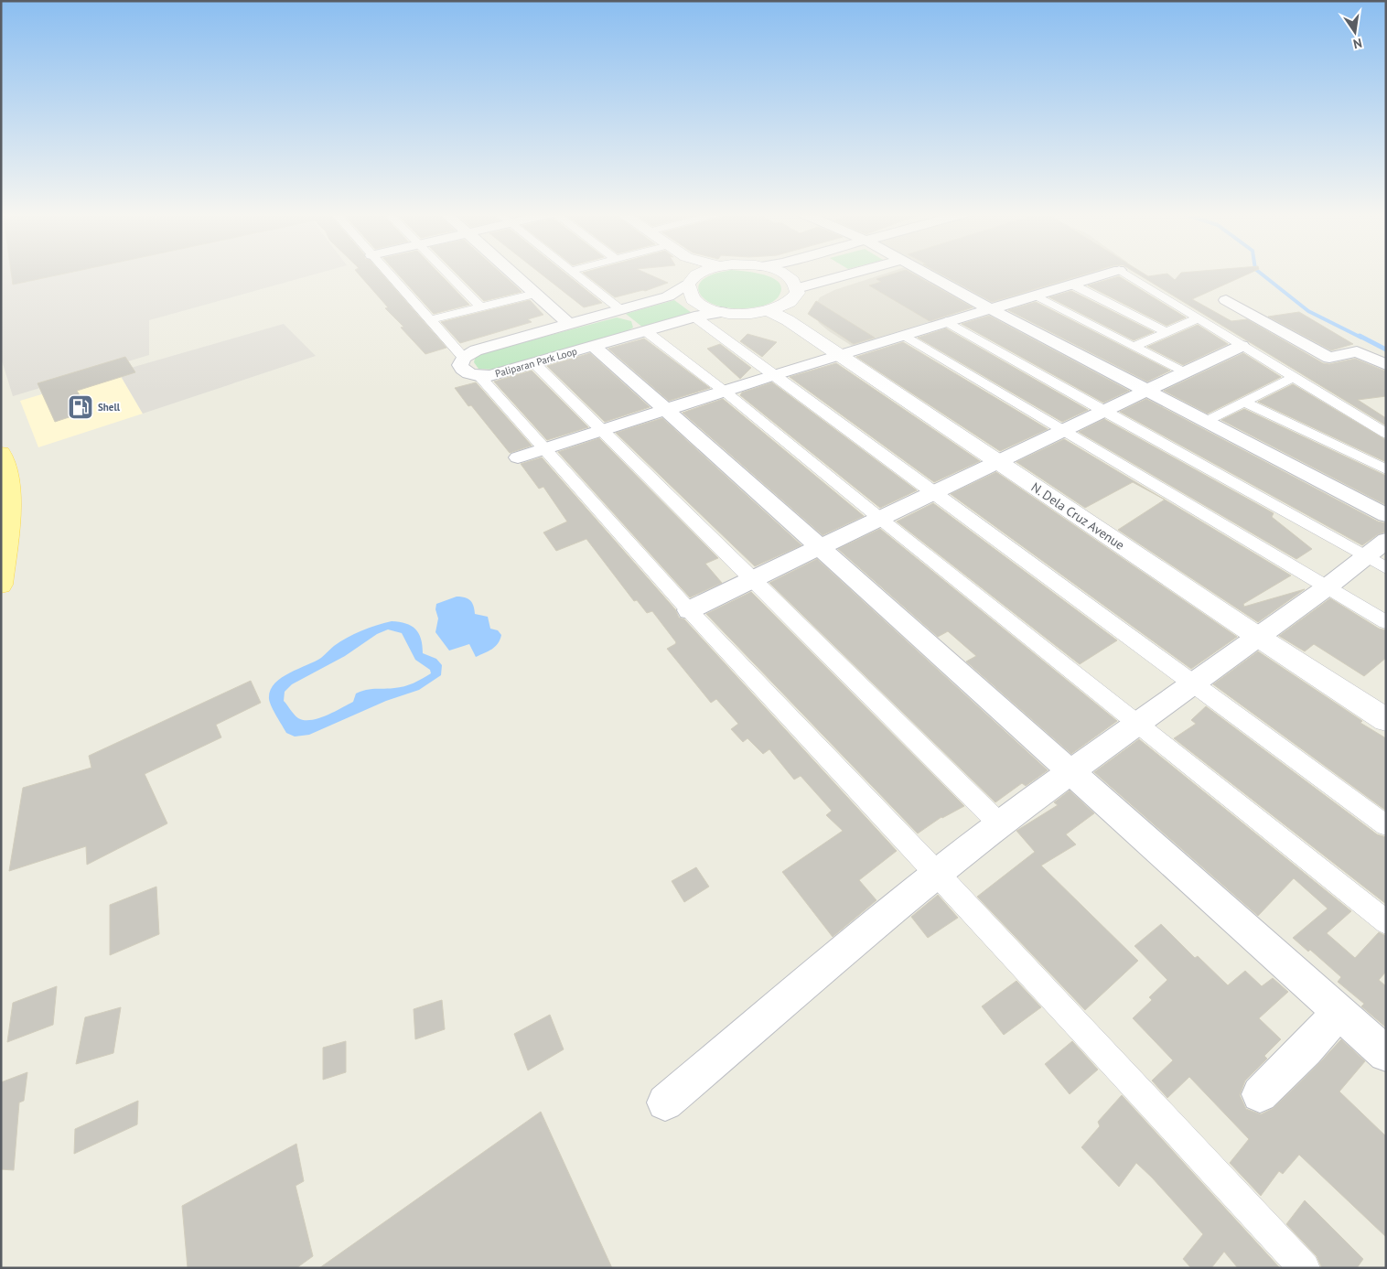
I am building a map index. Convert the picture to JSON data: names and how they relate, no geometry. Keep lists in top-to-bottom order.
{
  "streets": {
    "street": ["Paliparan Park Loop", "N. Dela Cruz Avenue"]
  },
  "places": {
    "fuel station": ["Shell"]
  },
  "north": "bottom"
}
